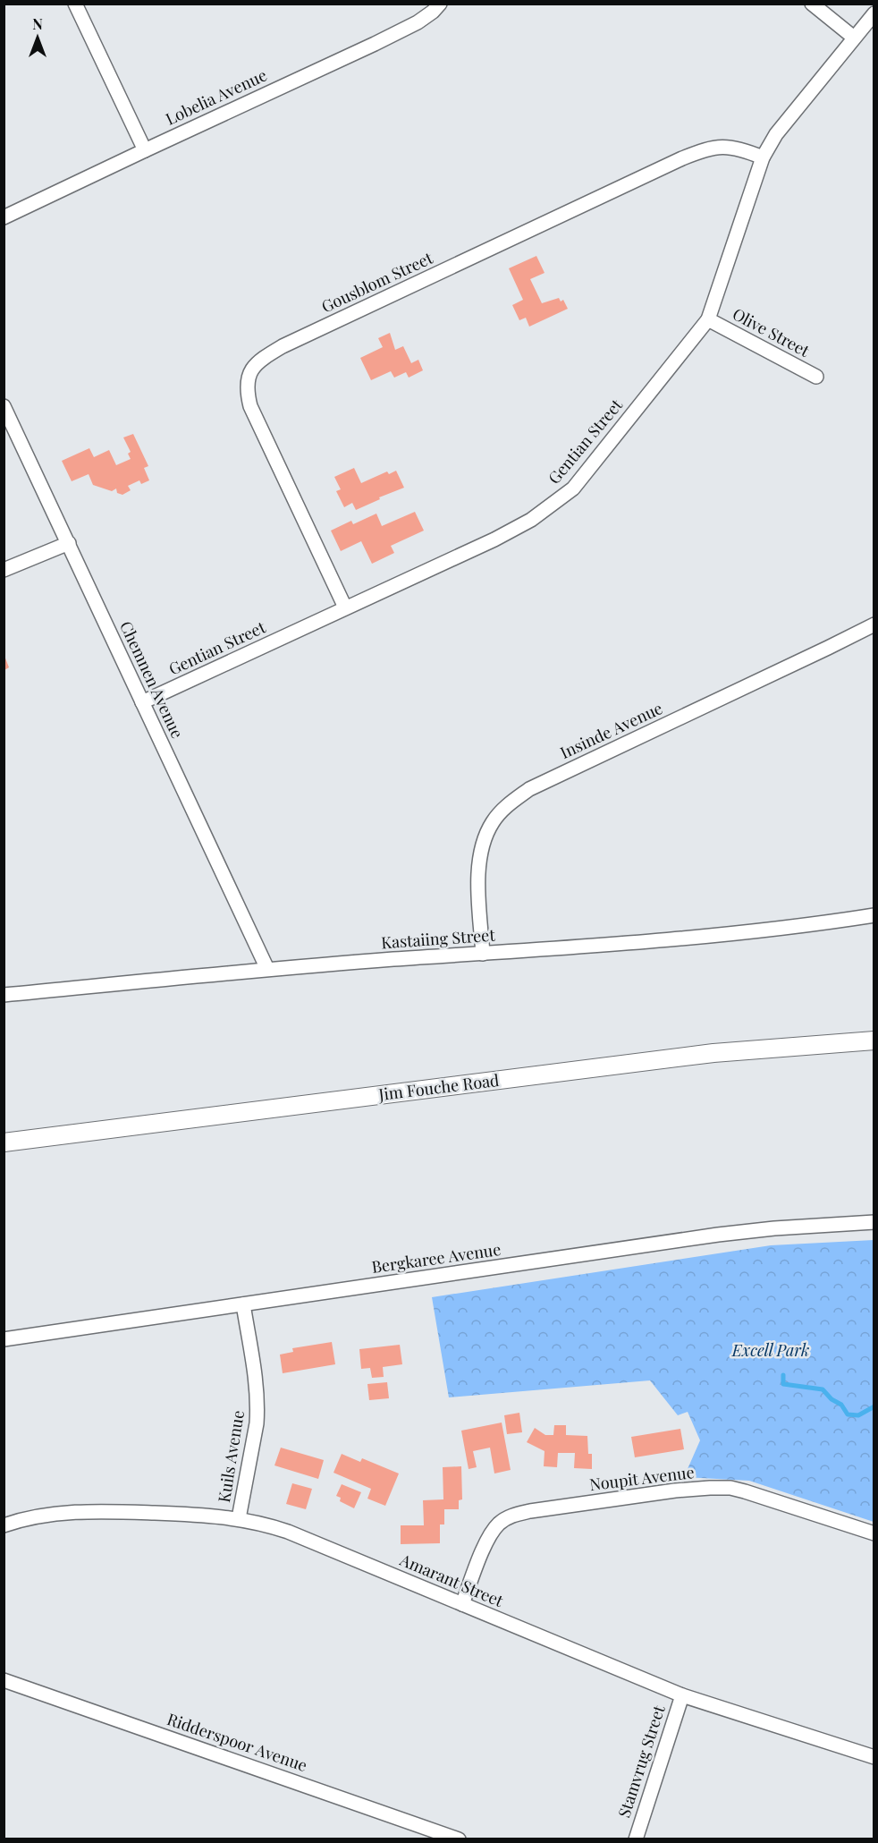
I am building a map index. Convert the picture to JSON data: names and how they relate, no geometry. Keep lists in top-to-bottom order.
{
  "streets": {
    "street": [
      "Lobelia Avenue",
      "Gousblom Street",
      "Olive Street",
      "Gentian Street",
      "Chemnen Avenue",
      "Insinde Avenue",
      "Kastaiing Street",
      "Jim Fouche Road",
      "Bergkaree Avenue",
      "Kuils Avenue",
      "Noupit Avenue",
      "Amarant Street",
      "Ridderspoor Avenue",
      "Stamvrug Street"
    ]
  },
  "crossings": [
    ["Gousblom Street", "Gentian Street"],
    ["Olive Street", "Gentian Street"],
    ["Gentian Street", "Chemnen Avenue"],
    ["Chemnen Avenue", "Kastaiing Street"],
    ["Insinde Avenue", "Kastaiing Street"],
    ["Bergkaree Avenue", "Kuils Avenue"],
    ["Kuils Avenue", "Amarant Street"],
    ["Noupit Avenue", "Amarant Street"],
    ["Amarant Street", "Stamvrug Street"]
  ],
  "parks": ["Excell Park"],
  "north": "top"
}
